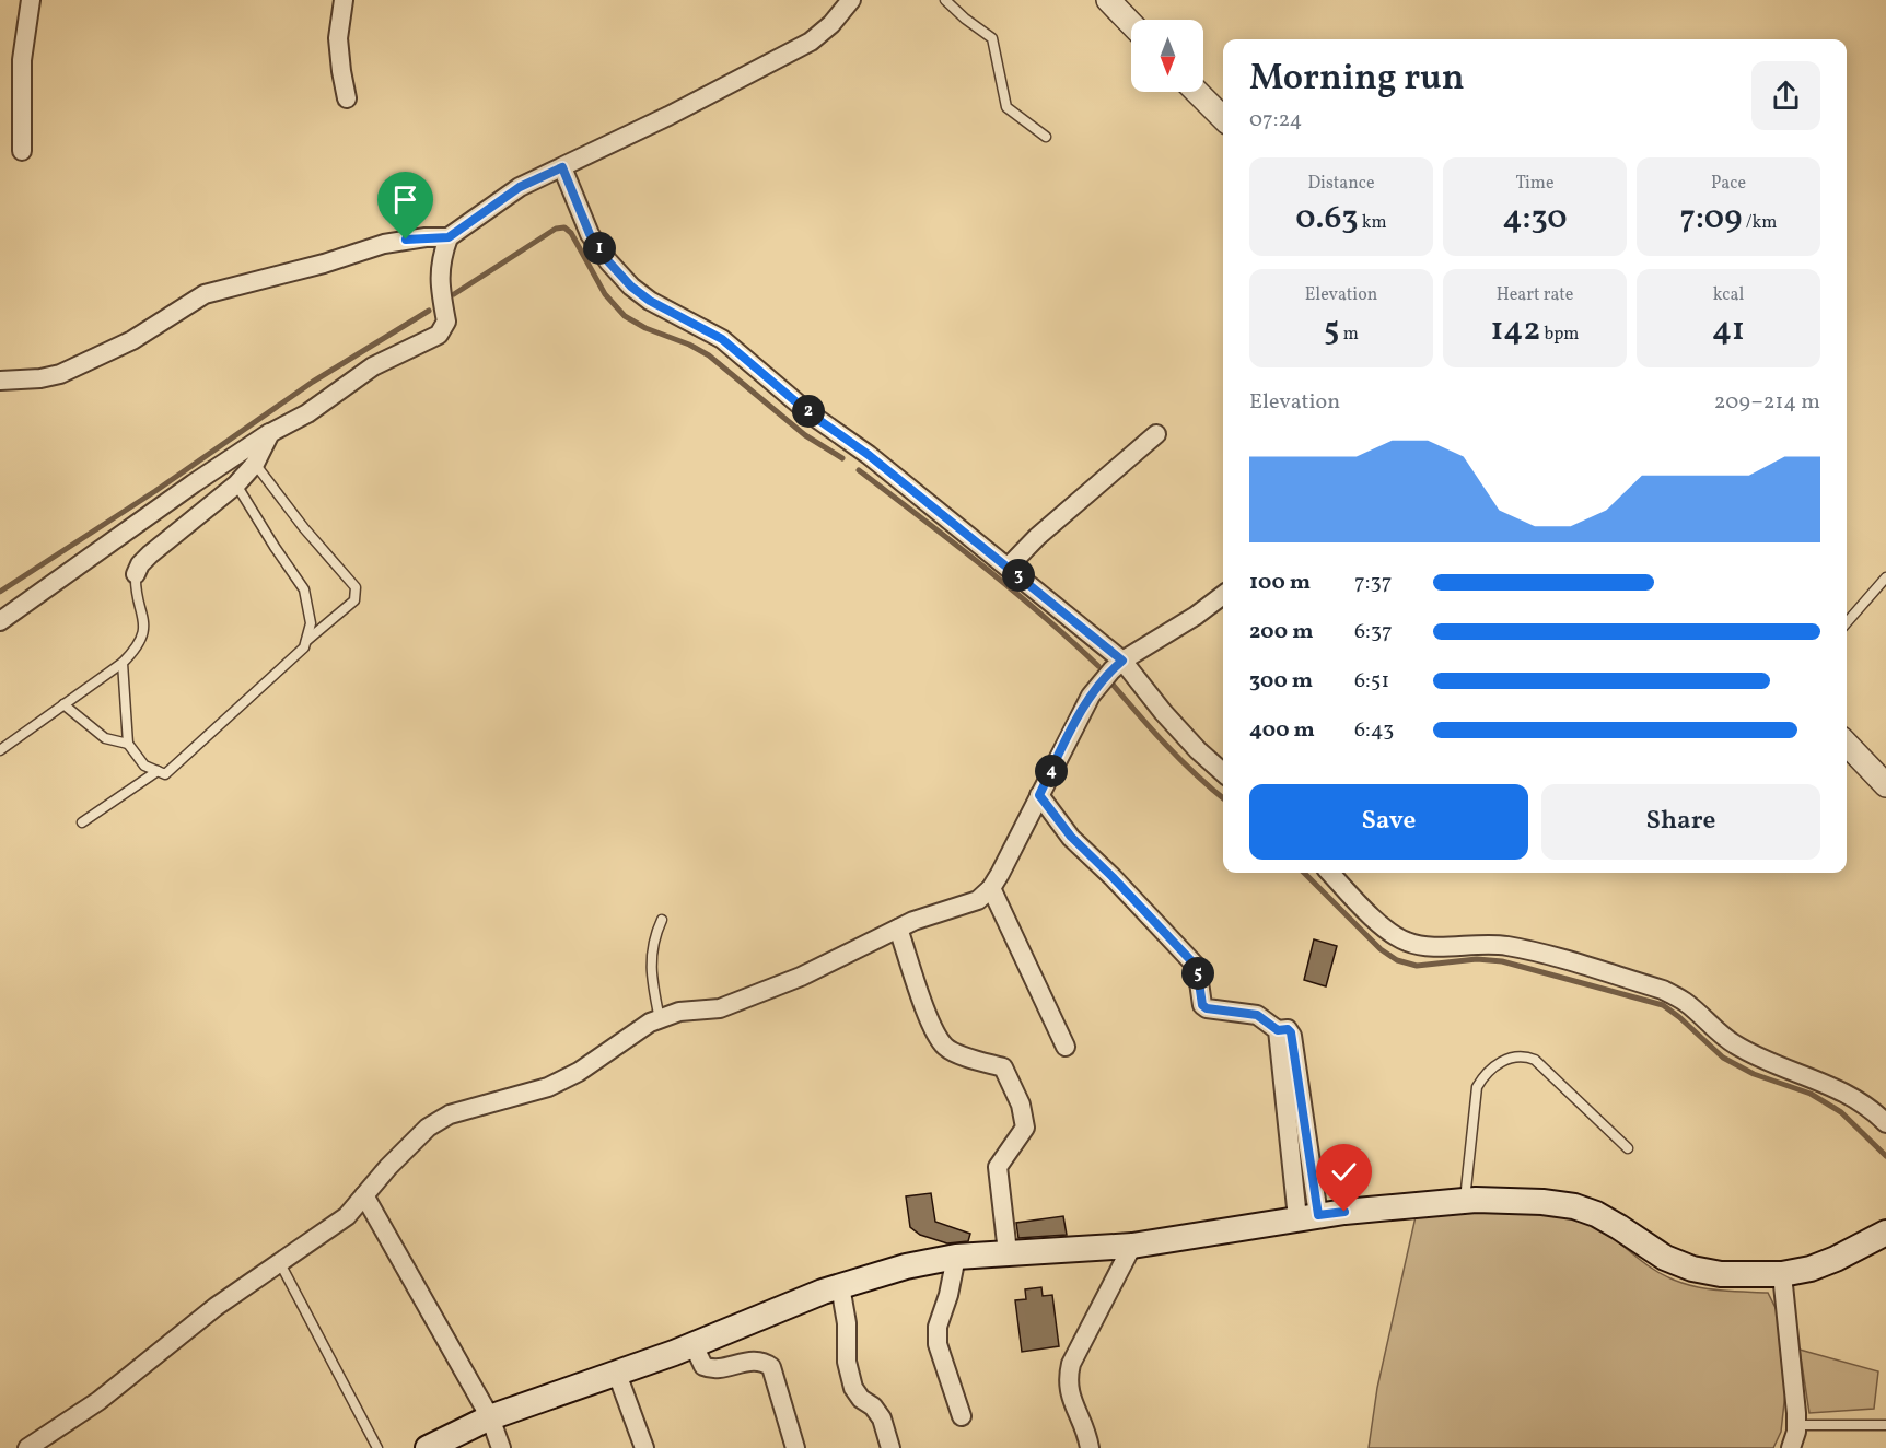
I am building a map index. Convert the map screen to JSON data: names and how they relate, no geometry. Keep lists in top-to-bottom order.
{
  "north": "bottom",
  "page": {
    "heading": ["Morning run", "07:24"],
    "stats": [
      ["Distance", "0.63 km"],
      ["Time", "4:30"],
      ["Pace", "7:09 /km"],
      ["Elevation", "5 m"],
      ["Heart rate", "142 bpm"],
      ["kcal", "41"]
    ],
    "pins": [
      "1",
      "2",
      "3",
      "4",
      "5"
    ],
    "chart": ["Elevation", "209–214 m"],
    "list": [
      {
        "name": "100 m",
        "note": "7:37"
      },
      {
        "name": "200 m",
        "note": "6:37"
      },
      {
        "name": "300 m",
        "note": "6:51"
      },
      {
        "name": "400 m",
        "note": "6:43"
      }
    ],
    "buttons": ["Save", "Share"]
  }
}
